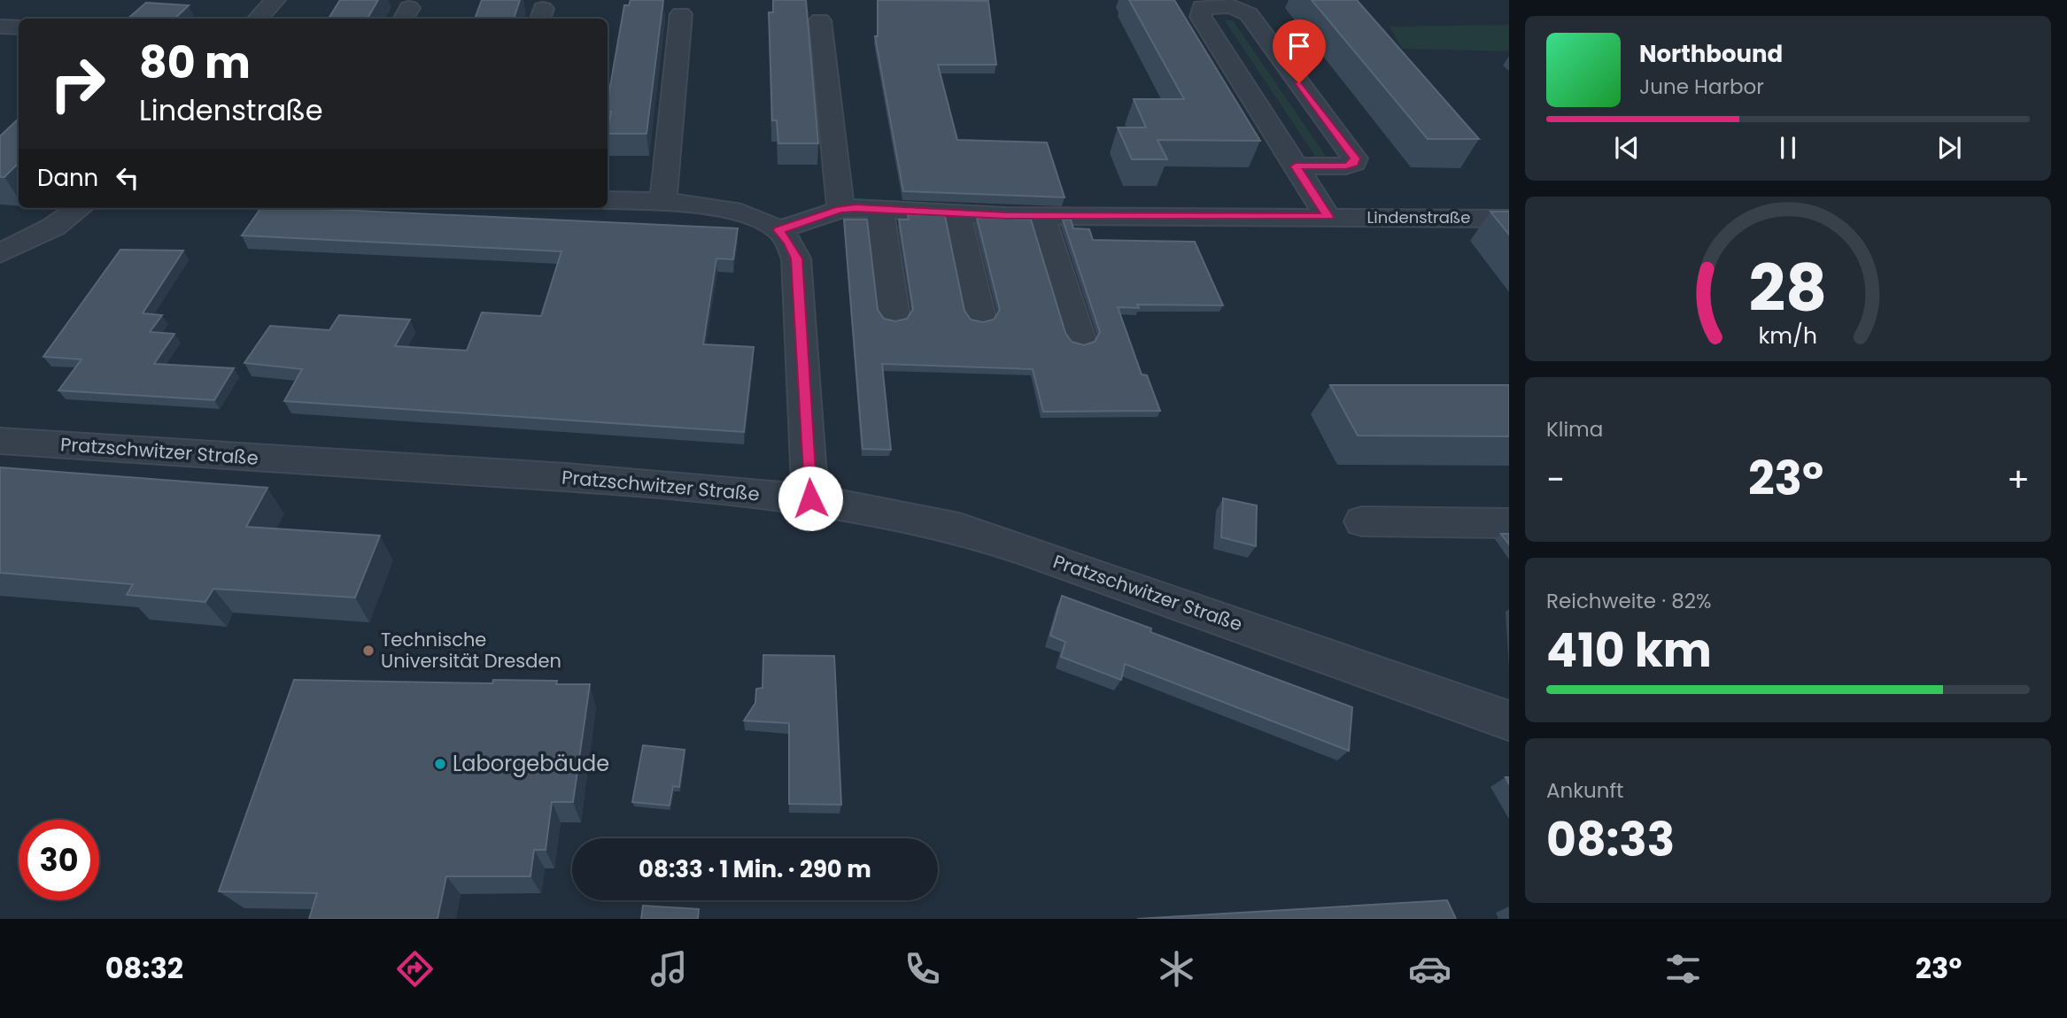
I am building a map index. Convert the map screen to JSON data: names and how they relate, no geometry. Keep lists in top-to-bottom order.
{
  "streets": {
    "street": ["Lindenstraße", "Pratzschwitzer Straße"]
  },
  "places": ["Technische Universität Dresden", "Laborgebäude"],
  "page": {
    "turn": ["80 m", "Lindenstraße"],
    "song": ["Northbound", "June Harbor"],
    "then": "Dann",
    "tile": [
      "Klima",
      ["Reichweite · 82%", "410 km"],
      ["Ankunft", "08:33"]
    ],
    "heat": ["−", "23°", "+"],
    "limit": "30",
    "trip": "08:33 · 1 Min. · 290 m",
    "tabs": ["08:32", "23°"],
    "gauge": ["28", "km/h"]
  }
}
